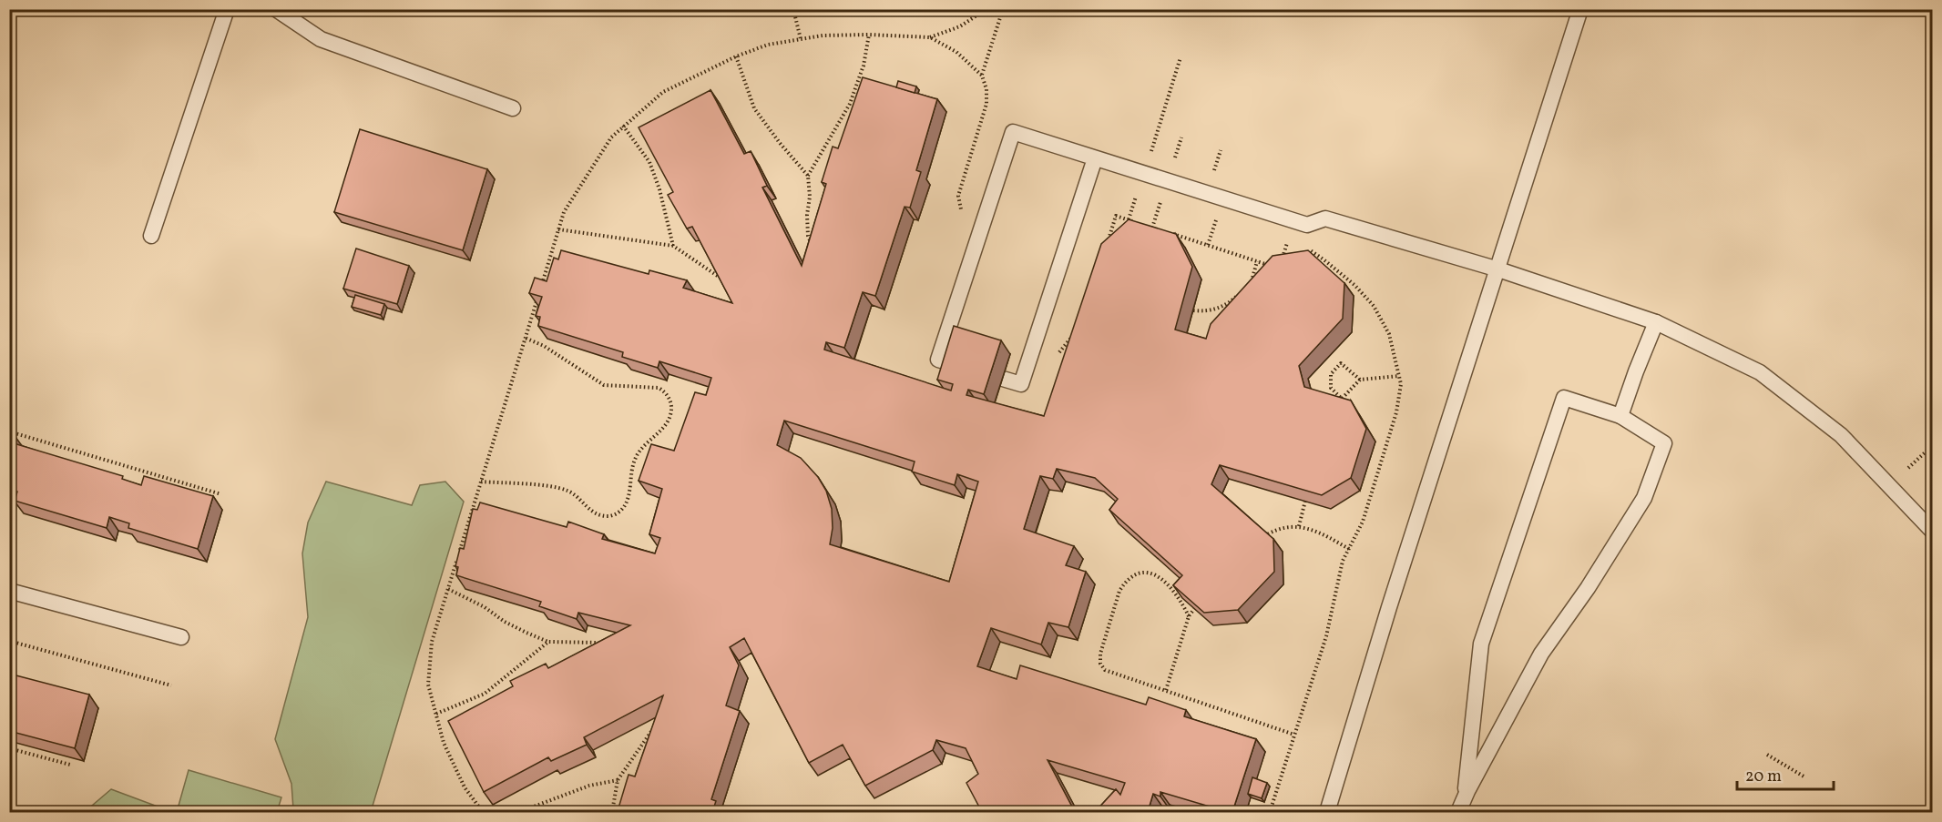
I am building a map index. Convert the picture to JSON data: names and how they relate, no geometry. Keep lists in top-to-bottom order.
{
  "scale_bar": "20 m"
}
